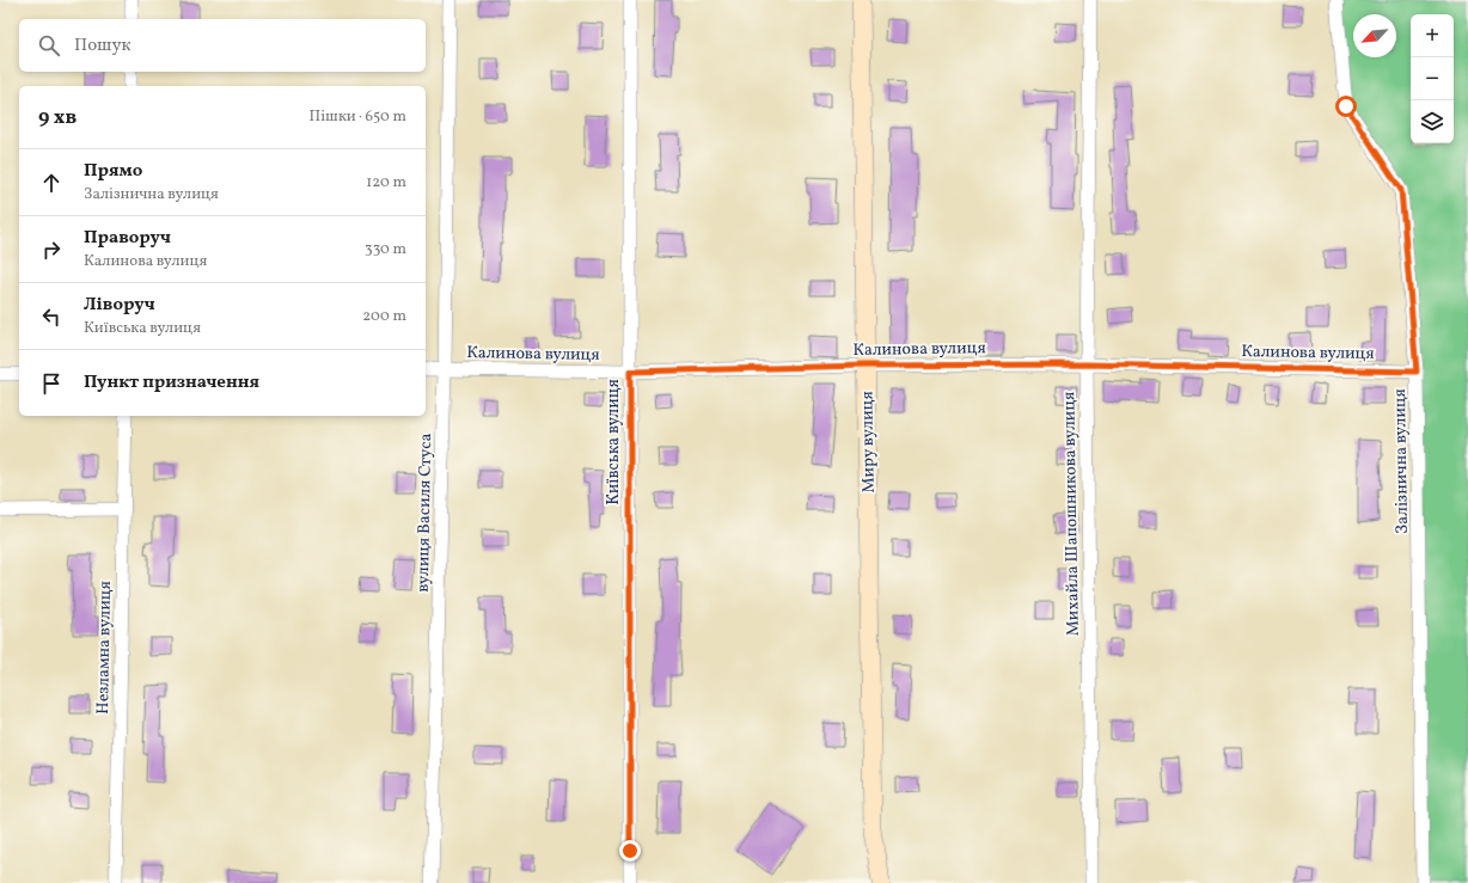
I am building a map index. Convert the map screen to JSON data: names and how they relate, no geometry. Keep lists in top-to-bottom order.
{
  "streets": {
    "main road": ["Миру вулиця"],
    "street": [
      "Калинова вулиця",
      "Київська вулиця",
      "Залізнична вулиця",
      "вулиця Василя Стуса",
      "Михайла Шапошникова вулиця",
      "Незламна вулиця"
    ]
  },
  "crossings": [
    ["Калинова вулиця", "Київська вулиця"],
    ["Калинова вулиця", "Миру вулиця"],
    ["Калинова вулиця", "Залізнична вулиця"],
    ["Калинова вулиця", "вулиця Василя Стуса"],
    ["Калинова вулиця", "Михайла Шапошникова вулиця"]
  ],
  "north": "bottom left",
  "page": {
    "map_buttons": ["+", "−"],
    "search": "Пошук",
    "heading": ["9 хв", "Пішки · 650 m"],
    "list": [
      ["Прямо", "Залізнична вулиця", "120 m"],
      ["Праворуч", "Калинова вулиця", "330 m"],
      ["Ліворуч", "Київська вулиця", "200 m"],
      "Пункт призначення"
    ]
  }
}
